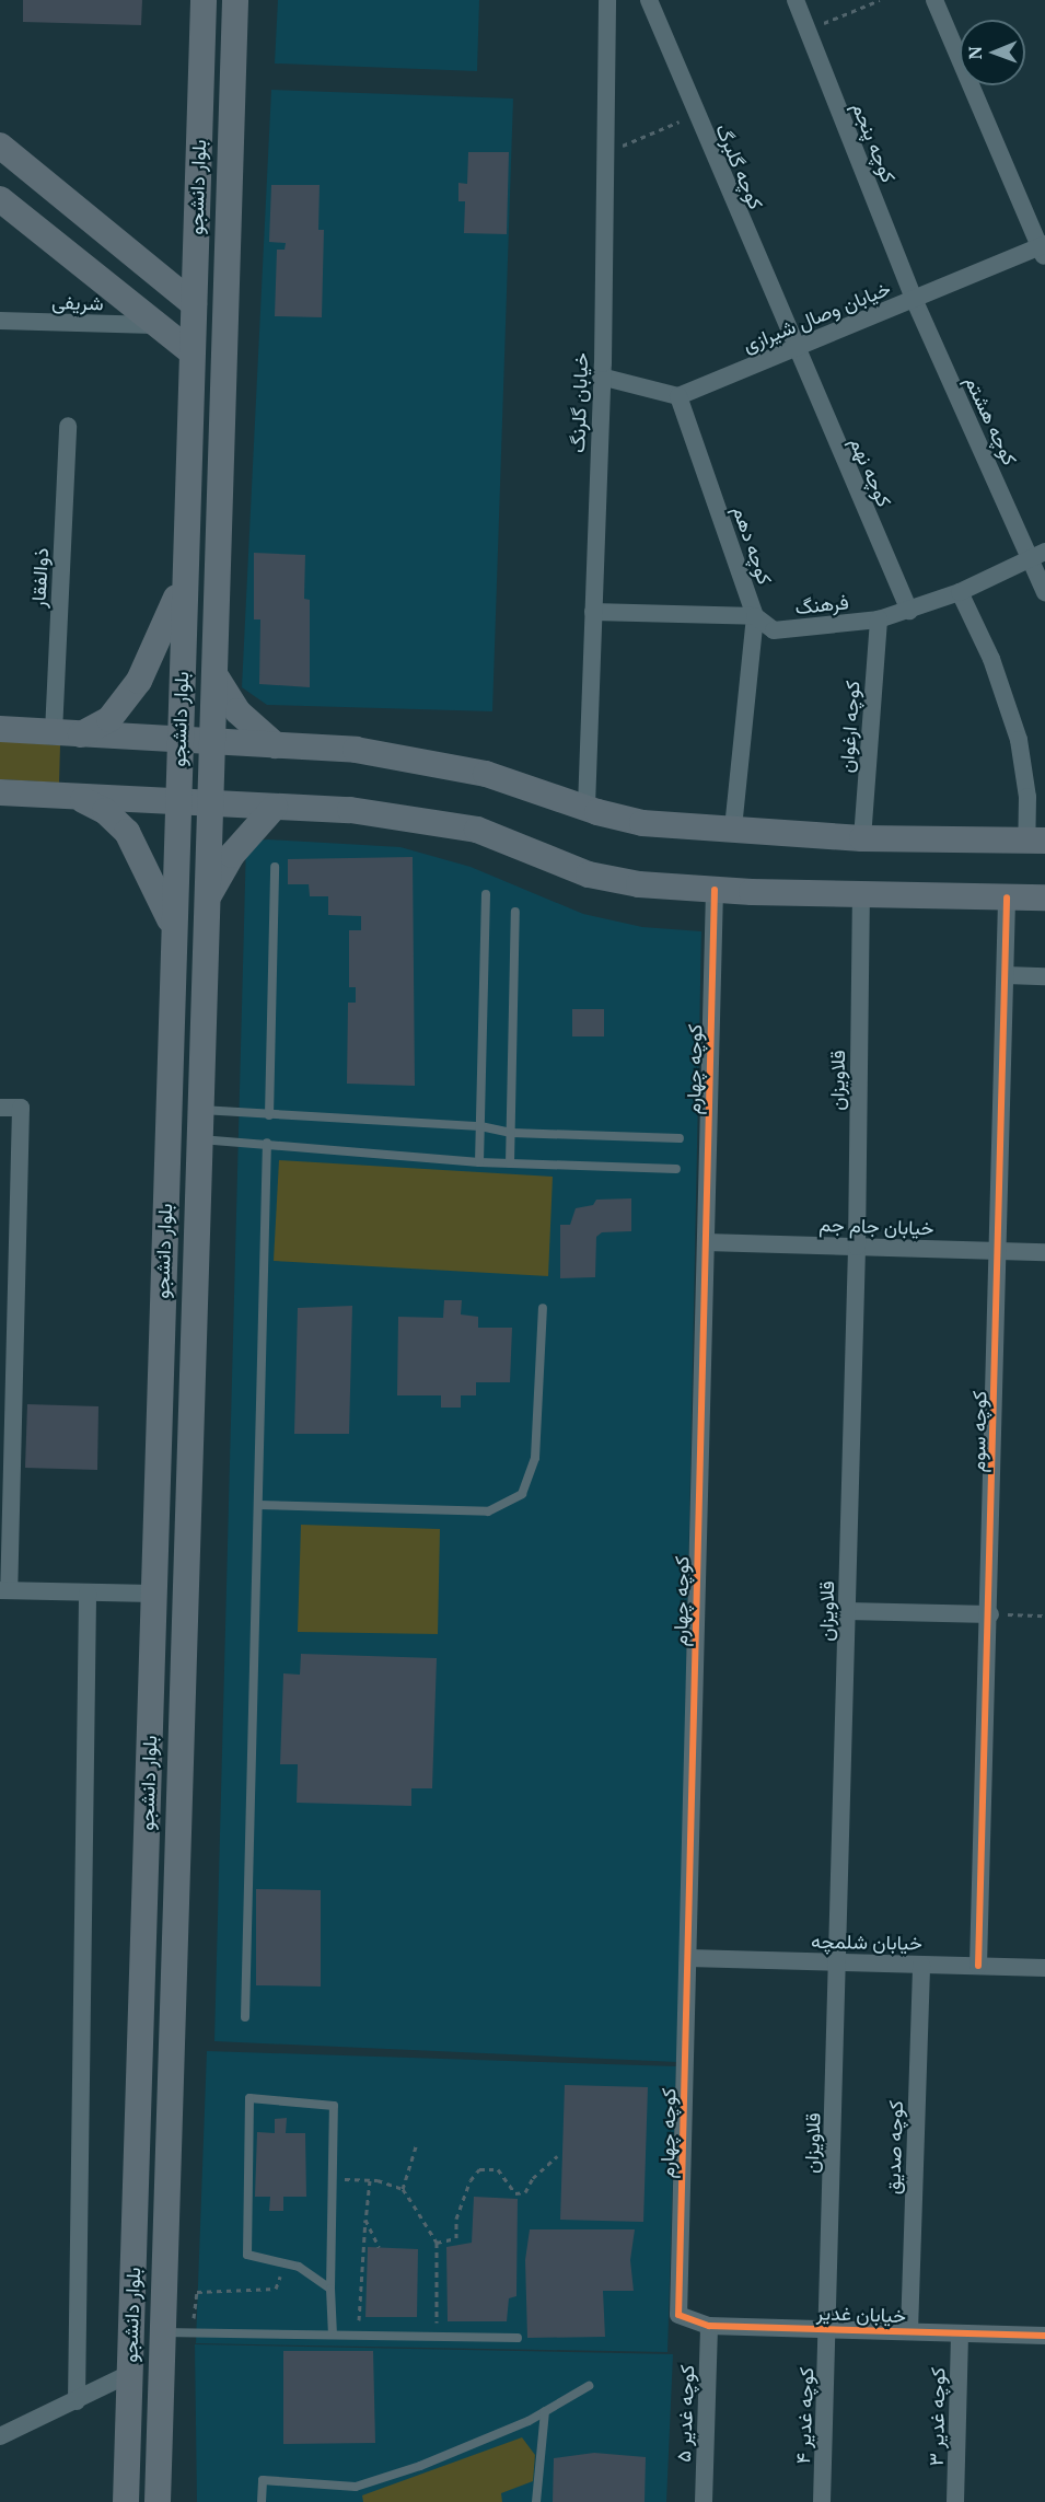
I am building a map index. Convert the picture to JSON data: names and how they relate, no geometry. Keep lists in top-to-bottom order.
{
  "streets": {
    "main road": ["بلوار دانشجو"],
    "street": [
      "کوچه پنجم",
      "کوچه گلبرگ",
      "شریفی",
      "خیابان وصال شیرازی",
      "خیابان گلرنگ",
      "کوچه هشتم",
      "کوچه نهم",
      "کوچه دهم",
      "ذوالفقار",
      "فرهنگ",
      "کوچه ارغوان",
      "کوچه چهارم",
      "قلاویزان",
      "خیابان جام جم",
      "کوچه سوم",
      "خیابان شلمچه",
      "کوچه صدیق",
      "خیابان غدیر",
      "کوچه غدیر ۵",
      "کوچه غدیر ۴",
      "کوچه غدیر ۳"
    ]
  },
  "crossings": [
    ["کوچه پنجم", "خیابان وصال شیرازی"],
    ["کوچه پنجم", "کوچه هشتم"],
    ["کوچه گلبرگ", "خیابان وصال شیرازی"],
    ["کوچه گلبرگ", "کوچه نهم"],
    ["خیابان وصال شیرازی", "کوچه هشتم"],
    ["خیابان وصال شیرازی", "کوچه نهم"],
    ["خیابان وصال شیرازی", "کوچه دهم"],
    ["خیابان گلرنگ", "فرهنگ"],
    ["کوچه هشتم", "فرهنگ"],
    ["کوچه نهم", "فرهنگ"],
    ["کوچه دهم", "فرهنگ"],
    ["فرهنگ", "کوچه ارغوان"],
    ["کوچه چهارم", "خیابان جام جم"],
    ["کوچه چهارم", "خیابان شلمچه"],
    ["کوچه چهارم", "خیابان غدیر"],
    ["قلاویزان", "خیابان جام جم"],
    ["قلاویزان", "خیابان شلمچه"],
    ["قلاویزان", "خیابان غدیر"],
    ["قلاویزان", "کوچه غدیر ۴"],
    ["خیابان جام جم", "کوچه سوم"],
    ["کوچه سوم", "خیابان شلمچه"],
    ["خیابان شلمچه", "کوچه صدیق"],
    ["کوچه صدیق", "خیابان غدیر"],
    ["خیابان غدیر", "کوچه غدیر ۵"],
    ["خیابان غدیر", "کوچه غدیر ۴"],
    ["خیابان غدیر", "کوچه غدیر ۳"]
  ],
  "north": "left"
}
